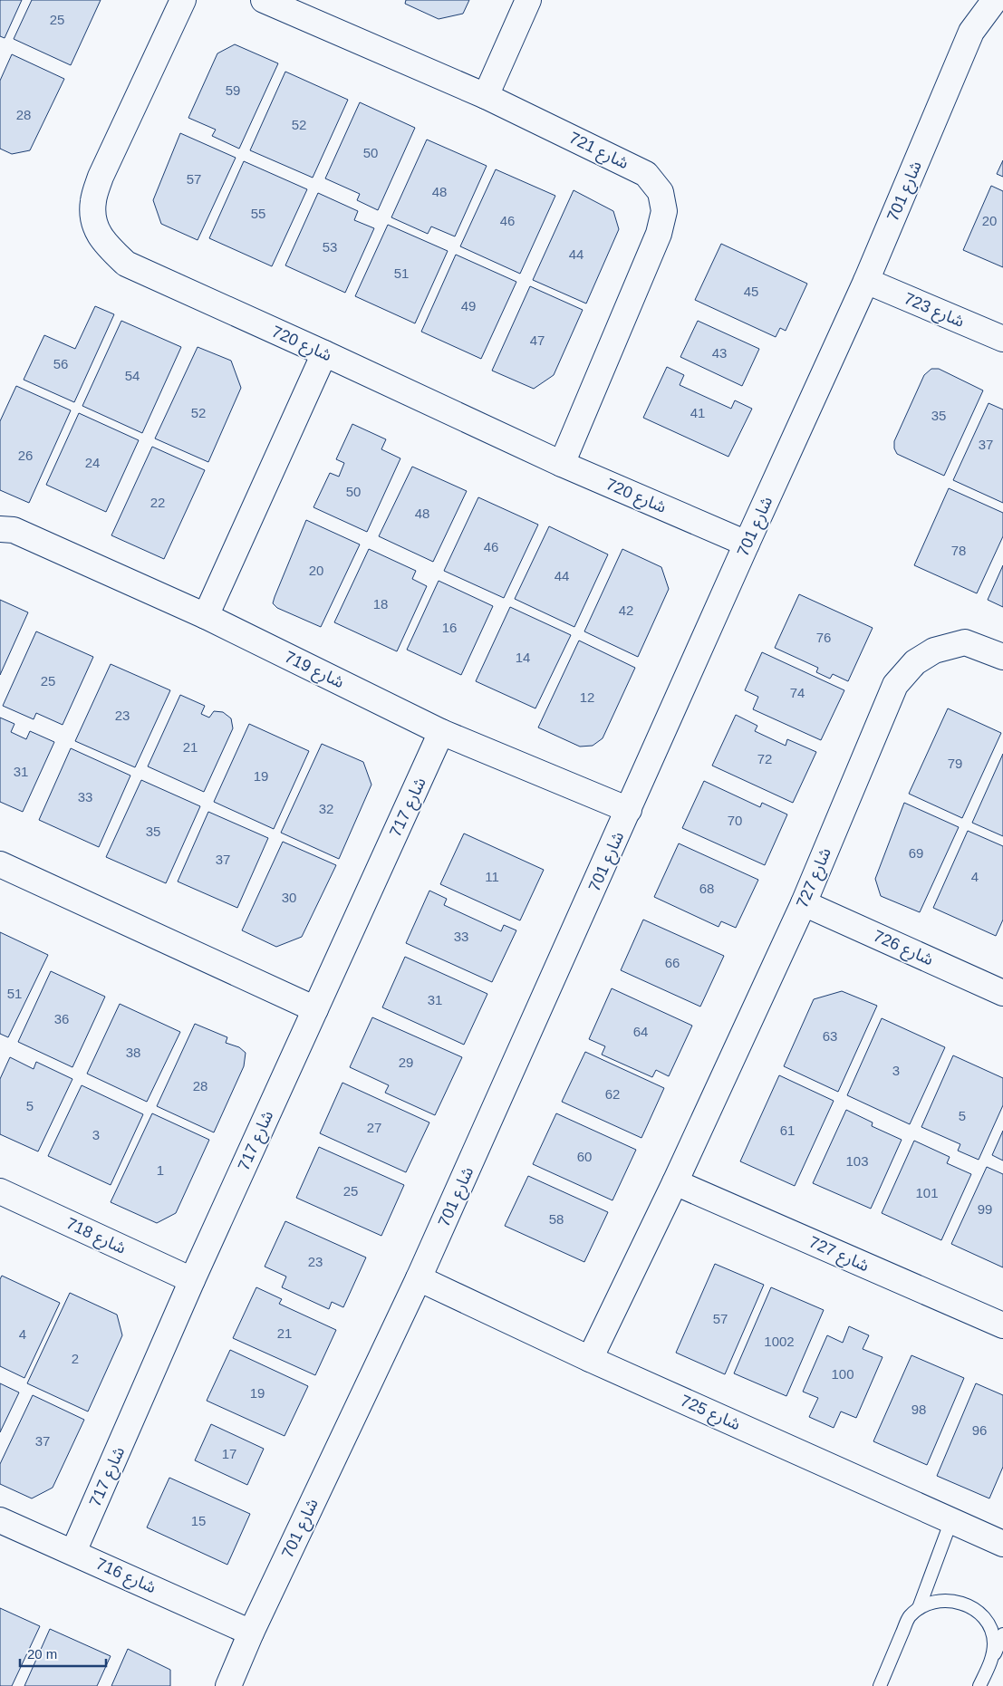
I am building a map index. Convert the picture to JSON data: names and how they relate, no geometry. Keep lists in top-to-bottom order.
{
  "streets": {
    "street": [
      "شارع 721",
      "شارع 701",
      "شارع 723",
      "شارع 720",
      "شارع 719",
      "شارع 717",
      "شارع 727",
      "شارع 726",
      "شارع 718",
      "شارع 725",
      "شارع 716"
    ]
  },
  "crossings": [
    ["شارع 721", "شارع 720"],
    ["شارع 701", "شارع 723"],
    ["شارع 701", "شارع 720"],
    ["شارع 701", "شارع 719"],
    ["شارع 701", "شارع 725"],
    ["شارع 701", "شارع 716"],
    ["شارع 719", "شارع 717"],
    ["شارع 717", "شارع 718"],
    ["شارع 717", "شارع 716"],
    ["شارع 727", "شارع 726"],
    ["شارع 727", "شارع 725"]
  ],
  "house_numbers": [
    "25",
    "59",
    "28",
    "52",
    "50",
    "57",
    "48",
    "55",
    "46",
    "20",
    "53",
    "44",
    "51",
    "45",
    "49",
    "47",
    "43",
    "56",
    "54",
    "52",
    "41",
    "35",
    "37",
    "26",
    "24",
    "50",
    "22",
    "48",
    "46",
    "78",
    "20",
    "44",
    "18",
    "42",
    "16",
    "76",
    "14",
    "25",
    "74",
    "12",
    "23",
    "21",
    "72",
    "79",
    "31",
    "19",
    "33",
    "32",
    "70",
    "35",
    "69",
    "37",
    "11",
    "4",
    "68",
    "30",
    "33",
    "66",
    "51",
    "31",
    "36",
    "64",
    "63",
    "38",
    "29",
    "3",
    "28",
    "62",
    "5",
    "5",
    "27",
    "61",
    "3",
    "60",
    "103",
    "1",
    "25",
    "101",
    "99",
    "58",
    "23",
    "57",
    "21",
    "4",
    "1002",
    "2",
    "100",
    "19",
    "98",
    "96",
    "37",
    "17",
    "15"
  ],
  "scale_bar": "20 m"
}
